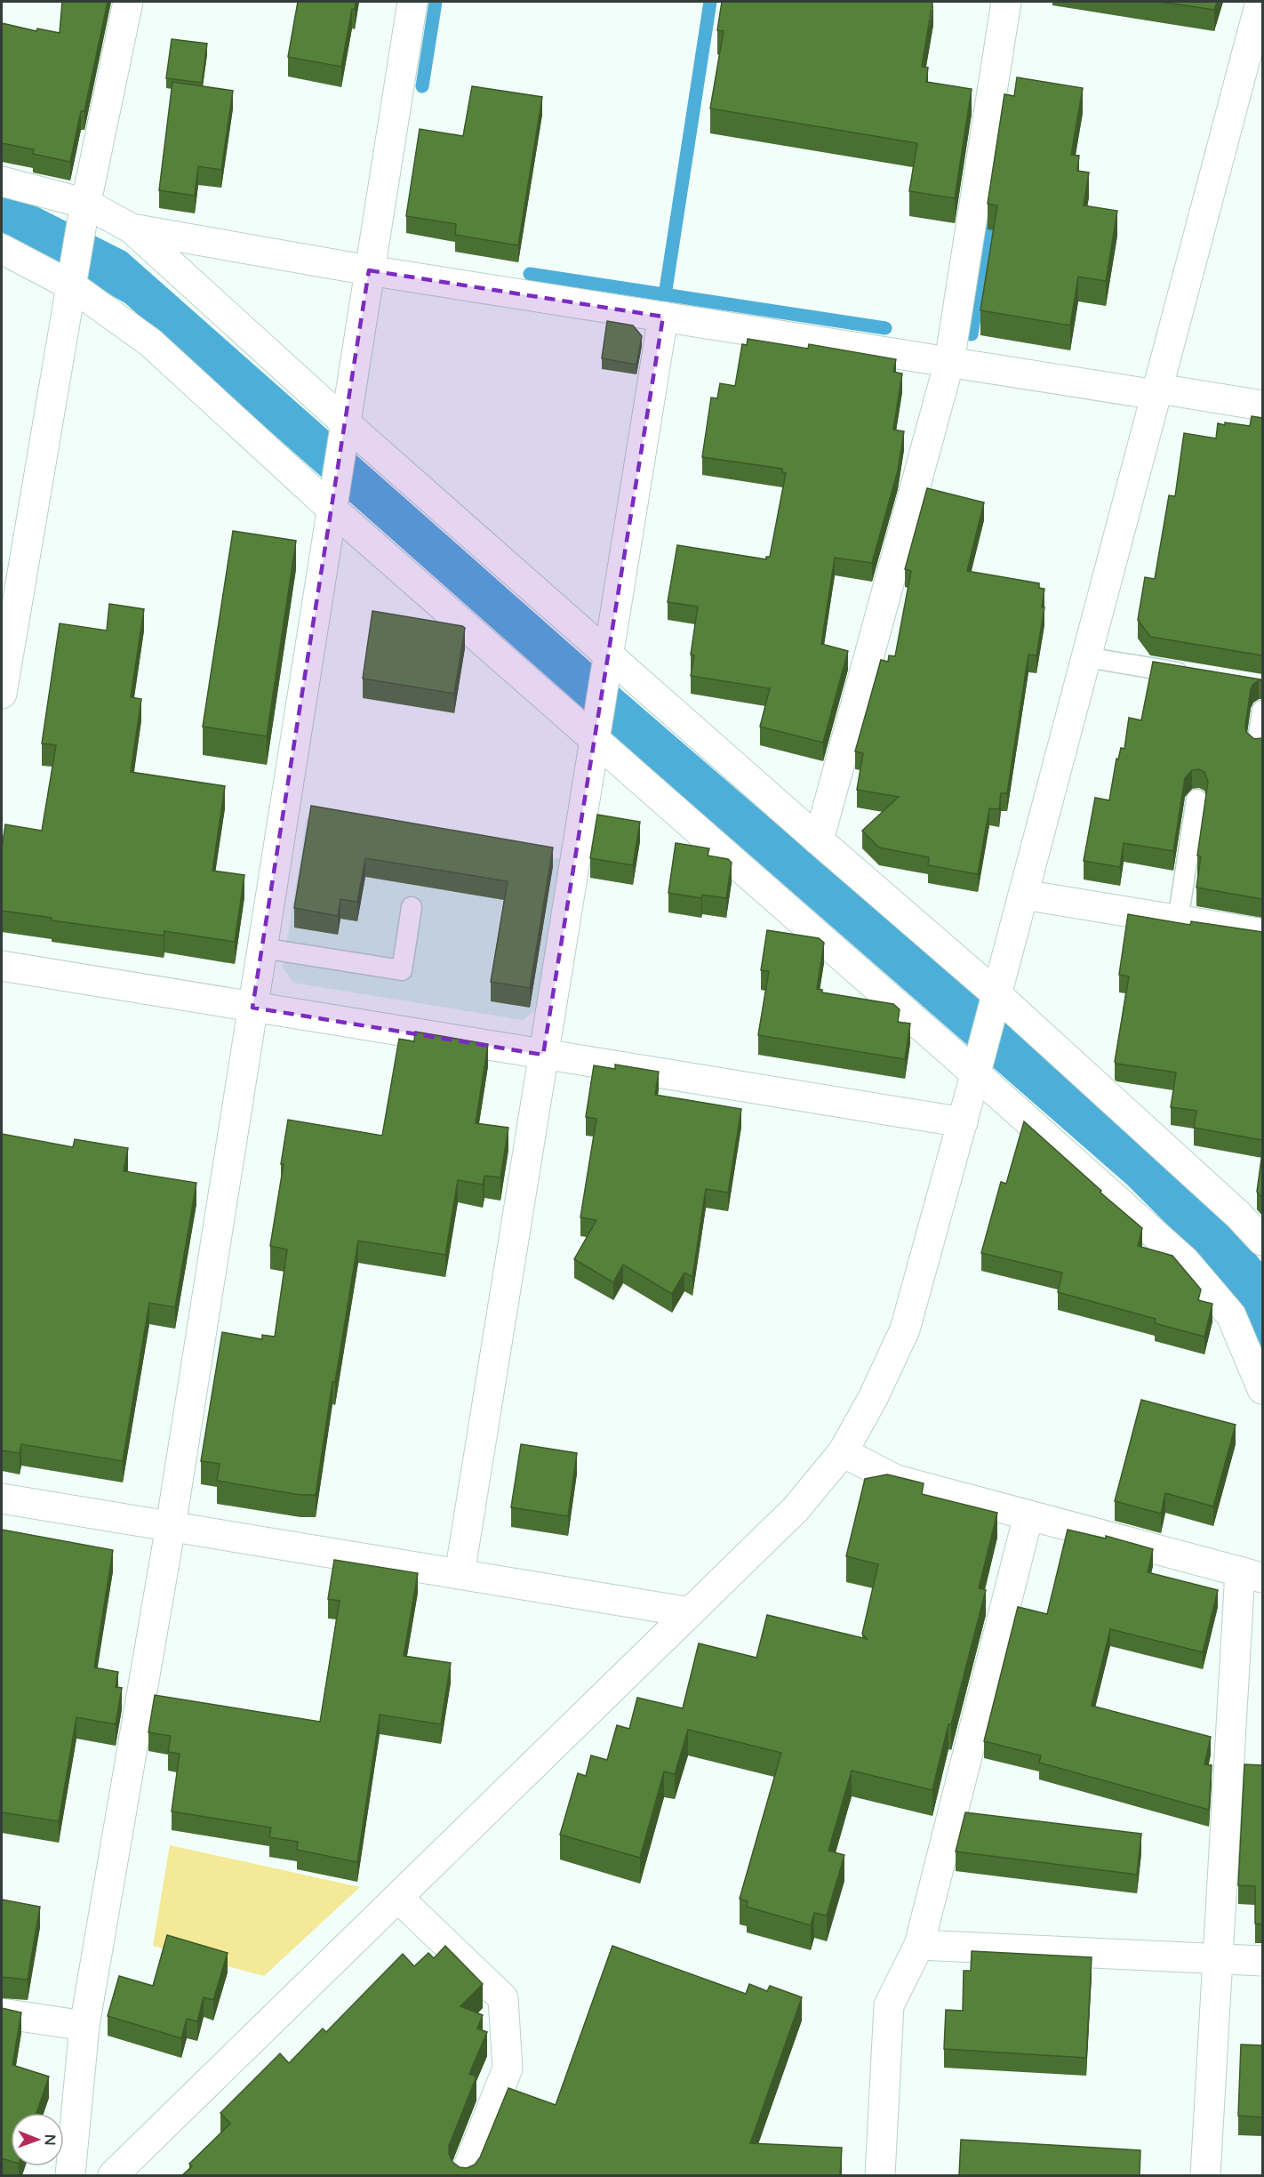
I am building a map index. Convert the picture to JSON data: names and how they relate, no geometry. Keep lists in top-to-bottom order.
{
  "north": "right"
}
